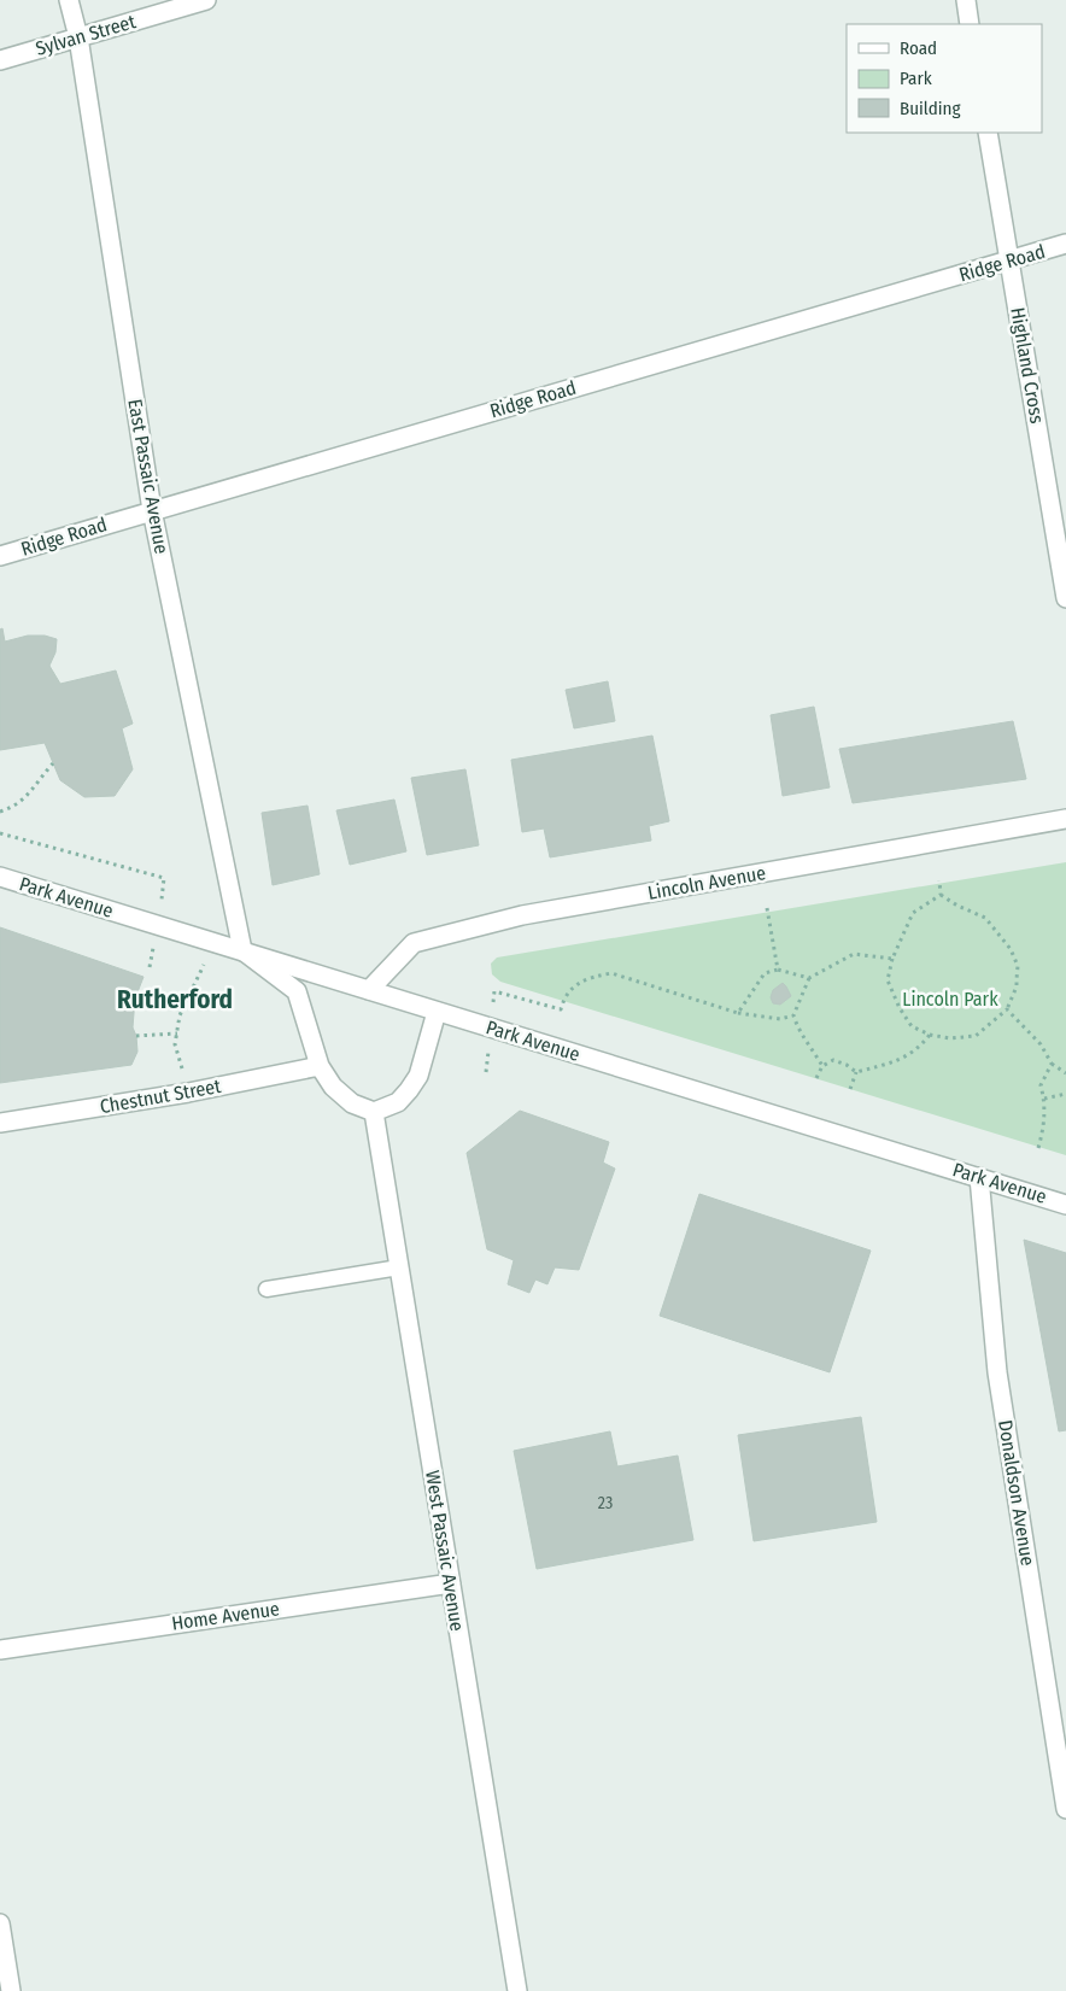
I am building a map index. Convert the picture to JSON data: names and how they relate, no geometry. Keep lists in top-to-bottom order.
{
  "streets": {
    "street": [
      "Sylvan Street",
      "Ridge Road",
      "Highland Cross",
      "East Passaic Avenue",
      "Lincoln Avenue",
      "Park Avenue",
      "Chestnut Street",
      "Donaldson Avenue",
      "West Passaic Avenue",
      "Home Avenue"
    ]
  },
  "crossings": [
    ["Sylvan Street", "East Passaic Avenue"],
    ["Ridge Road", "Highland Cross"],
    ["Ridge Road", "East Passaic Avenue"],
    ["East Passaic Avenue", "Park Avenue"],
    ["Lincoln Avenue", "Park Avenue"],
    ["Park Avenue", "Donaldson Avenue"],
    ["West Passaic Avenue", "Home Avenue"]
  ],
  "districts": ["Rutherford"],
  "parks": ["Lincoln Park"],
  "house_numbers": ["23"],
  "legend": ["Road", "Park", "Building"]
}
